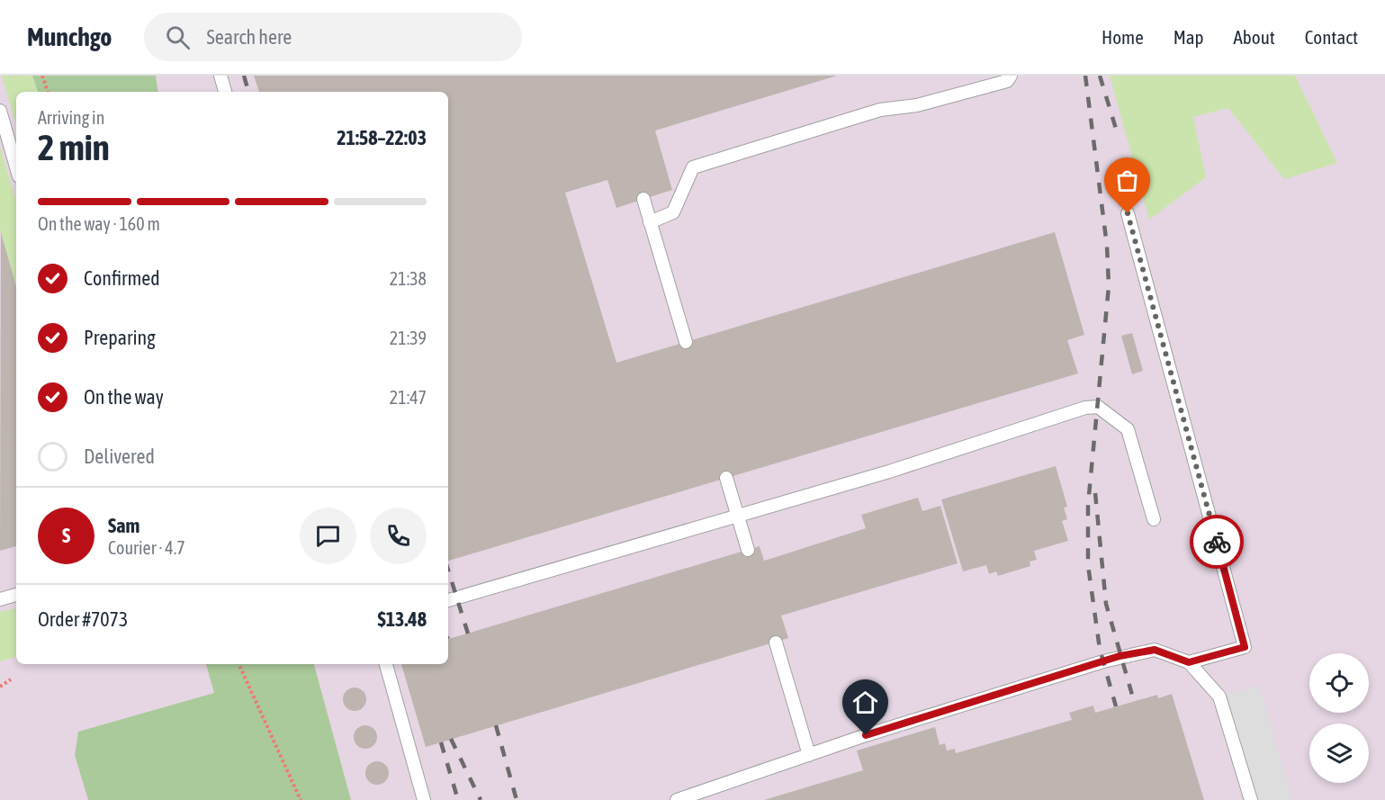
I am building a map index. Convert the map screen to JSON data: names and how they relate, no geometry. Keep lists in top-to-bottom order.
{
  "page": {
    "header": "Munchgo",
    "search": "Search here",
    "nav": [
      "Home",
      "Map",
      "About",
      "Contact"
    ],
    "heading": ["2 min", "Arriving in", "21:58–22:03"],
    "panel": [
      "Sam",
      "Courier · 4.7",
      "Order #7073",
      "$13.48"
    ],
    "bar": "On the way · 160 m",
    "list": [
      ["Confirmed", "21:38"],
      ["Preparing", "21:39"],
      ["On the way", "21:47"],
      "Delivered"
    ],
    "round": "S"
  }
}
